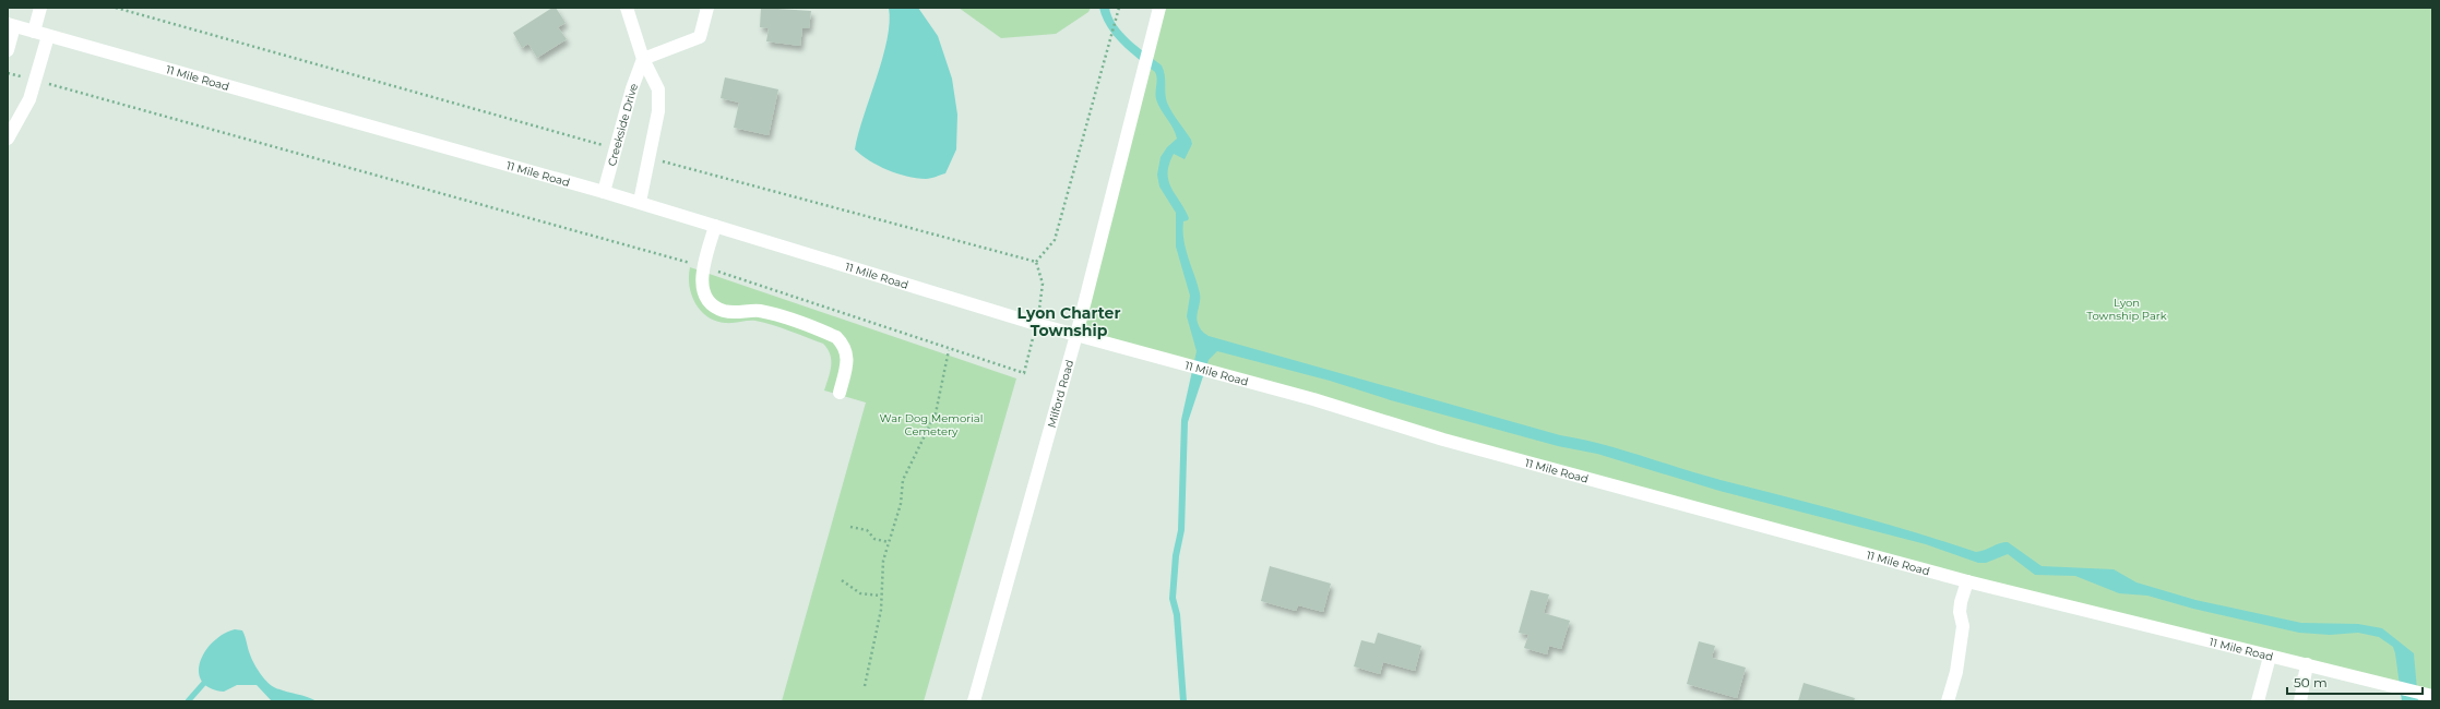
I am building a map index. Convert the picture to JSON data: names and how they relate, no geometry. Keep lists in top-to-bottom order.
{
  "streets": {
    "street": ["11 Mile Road", "Creekside Drive", "Milford Road"]
  },
  "crossings": [
    ["11 Mile Road", "Creekside Drive"],
    ["11 Mile Road", "Milford Road"]
  ],
  "districts": ["Lyon Charter Township"],
  "parks": ["Lyon Township Park", "War Dog Memorial Cemetery"],
  "scale_bar": "50 m"
}
